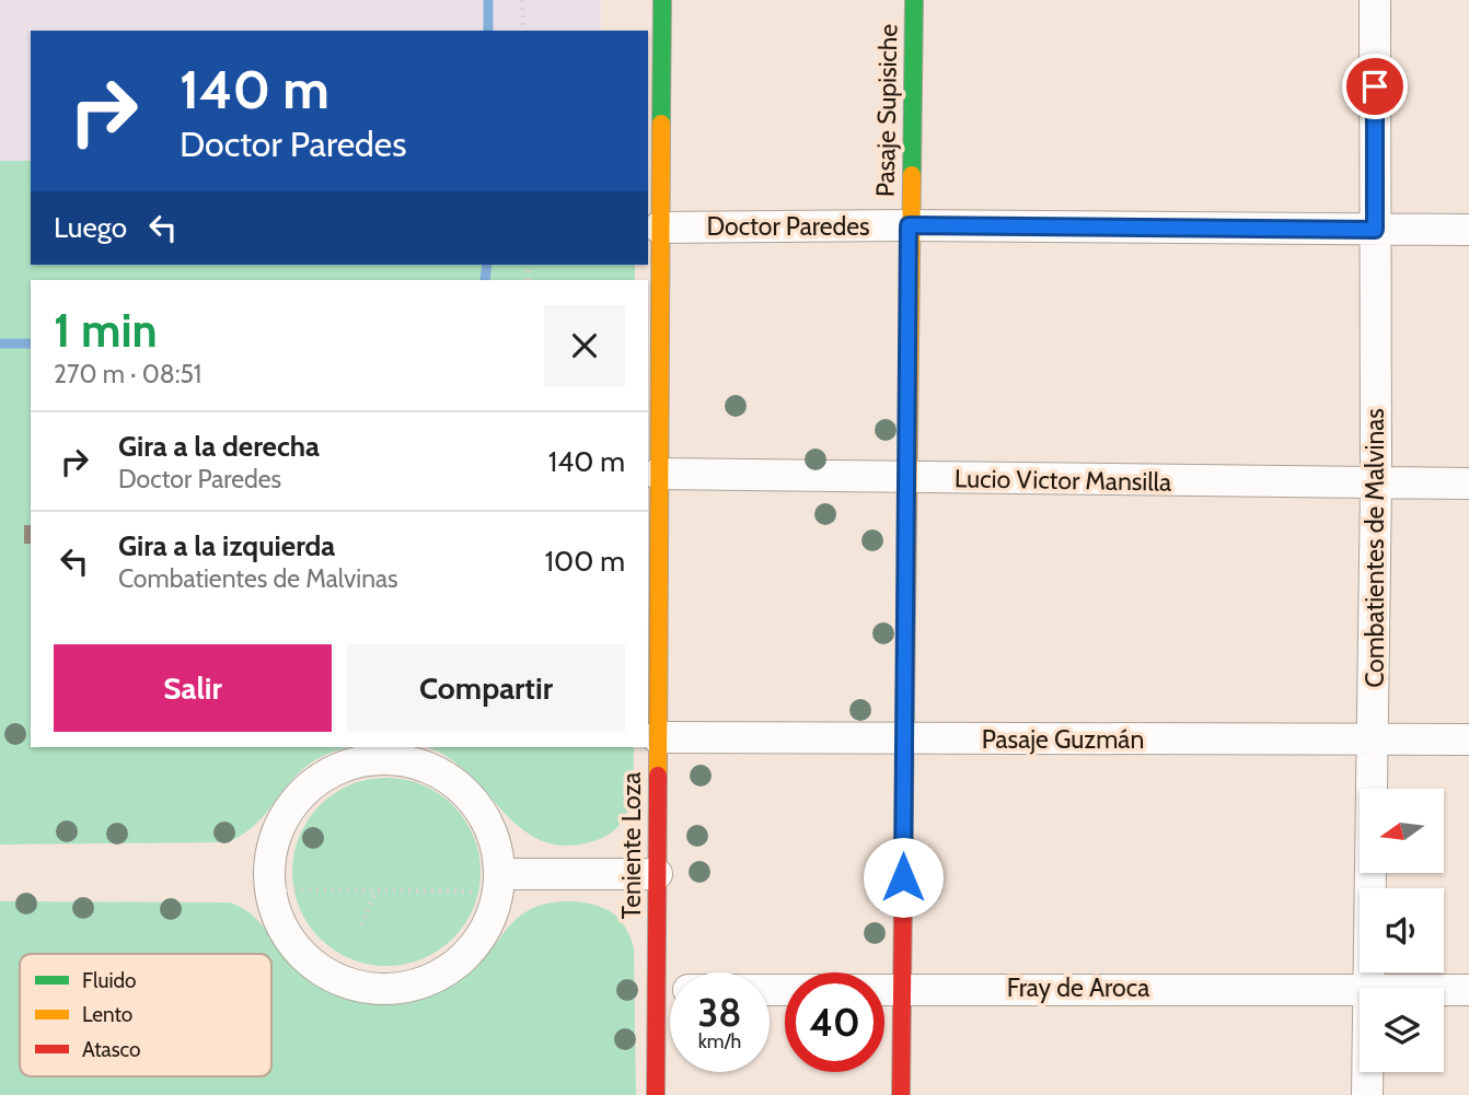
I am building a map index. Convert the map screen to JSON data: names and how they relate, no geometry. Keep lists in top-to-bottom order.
{
  "streets": {
    "main road": ["Pasaje Supisiche", "Teniente Loza"],
    "street": [
      "Doctor Paredes",
      "Lucio Victor Mansilla",
      "Combatientes de Malvinas",
      "Pasaje Guzmán",
      "Fray de Aroca"
    ]
  },
  "crossings": [
    ["Pasaje Supisiche", "Doctor Paredes"],
    ["Pasaje Supisiche", "Lucio Victor Mansilla"],
    ["Pasaje Supisiche", "Pasaje Guzmán"],
    ["Pasaje Supisiche", "Fray de Aroca"],
    ["Doctor Paredes", "Combatientes de Malvinas"],
    ["Doctor Paredes", "Teniente Loza"],
    ["Lucio Victor Mansilla", "Combatientes de Malvinas"],
    ["Lucio Victor Mansilla", "Teniente Loza"],
    ["Combatientes de Malvinas", "Pasaje Guzmán"],
    ["Pasaje Guzmán", "Teniente Loza"],
    ["Teniente Loza", "Fray de Aroca"]
  ],
  "legend": ["Fluido", "Lento", "Atasco"],
  "north": "left",
  "page": {
    "turn": ["140 m", "Doctor Paredes"],
    "then": "Luego",
    "heading": ["1 min", "270 m · 08:51"],
    "list": [
      {
        "name": "Gira a la derecha",
        "note": "Doctor Paredes",
        "value": "140 m"
      },
      {
        "name": "Gira a la izquierda",
        "note": "Combatientes de Malvinas",
        "value": "100 m"
      }
    ],
    "buttons": ["Salir", "Compartir"],
    "speed": "38 km/h",
    "limit": "40"
  }
}
